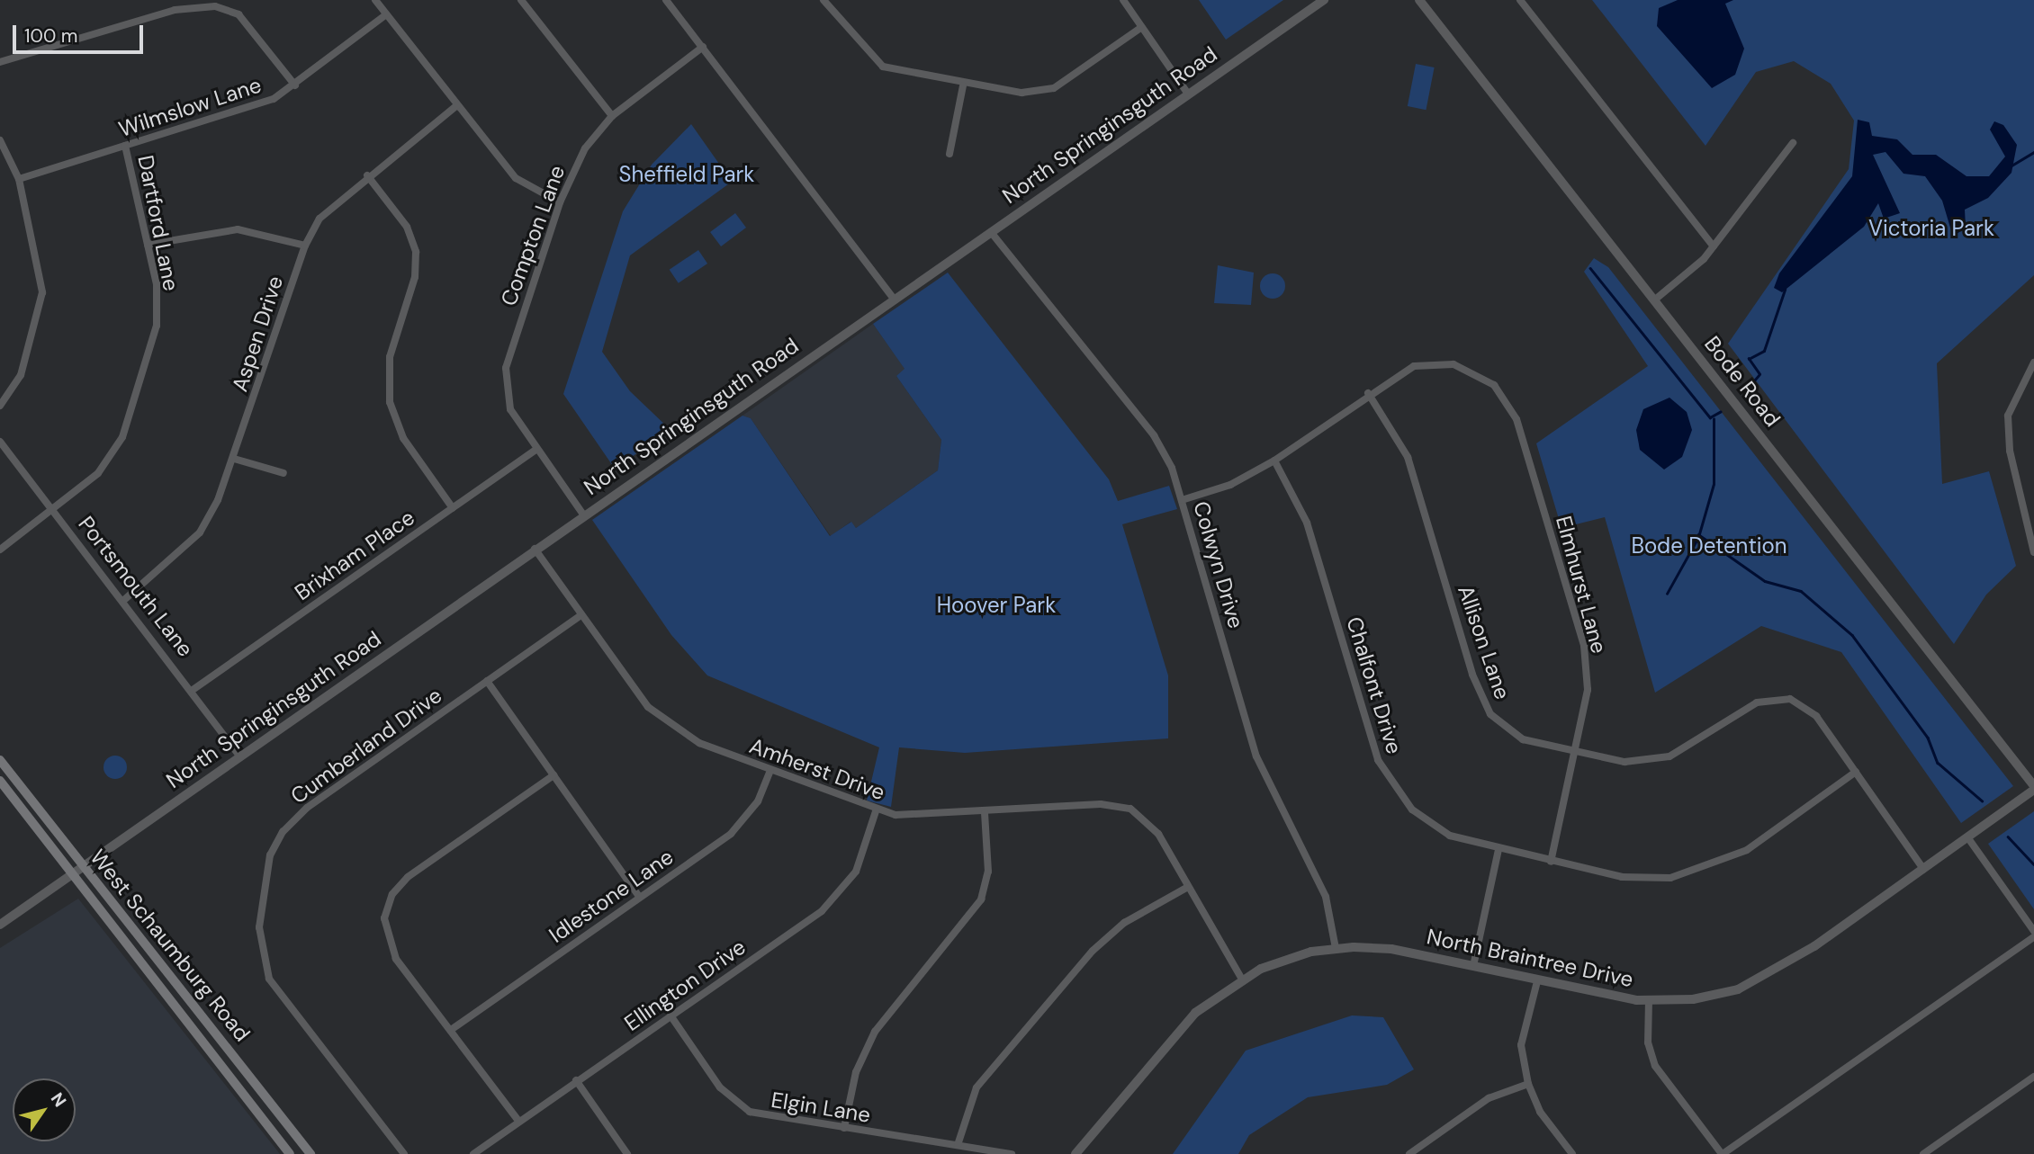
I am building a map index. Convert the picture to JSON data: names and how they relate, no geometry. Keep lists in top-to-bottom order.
{
  "streets": {
    "main road": ["West Schaumburg Road"],
    "street": [
      "Wilmslow Lane",
      "North Springinsguth Road",
      "Dartford Lane",
      "Compton Lane",
      "Aspen Drive",
      "Bode Road",
      "Brixham Place",
      "Colwyn Drive",
      "Elmhurst Lane",
      "Portsmouth Lane",
      "Allison Lane",
      "Chalfont Drive",
      "Cumberland Drive",
      "Amherst Drive",
      "Idlestone Lane",
      "North Braintree Drive",
      "Ellington Drive",
      "Elgin Lane"
    ]
  },
  "crossings": [
    ["Wilmslow Lane", "Dartford Lane"],
    ["North Springinsguth Road", "Colwyn Drive"],
    ["North Springinsguth Road", "Portsmouth Lane"],
    ["North Springinsguth Road", "Amherst Drive"],
    ["North Springinsguth Road", "West Schaumburg Road"],
    ["Dartford Lane", "Portsmouth Lane"],
    ["Compton Lane", "Brixham Place"],
    ["Aspen Drive", "Portsmouth Lane"],
    ["Bode Road", "North Braintree Drive"],
    ["Brixham Place", "Portsmouth Lane"],
    ["Colwyn Drive", "North Braintree Drive"],
    ["Elmhurst Lane", "Allison Lane"],
    ["Elmhurst Lane", "Chalfont Drive"],
    ["Allison Lane", "Chalfont Drive"],
    ["Allison Lane", "North Braintree Drive"],
    ["Cumberland Drive", "Amherst Drive"],
    ["Amherst Drive", "Idlestone Lane"],
    ["Amherst Drive", "North Braintree Drive"],
    ["Amherst Drive", "Ellington Drive"],
    ["Ellington Drive", "Elgin Lane"]
  ],
  "parks": [
    "Sheffield Park",
    "Victoria Park",
    "Bode Detention",
    "Hoover Park"
  ],
  "scale_bar": "100 m",
  "north": "top right"
}
